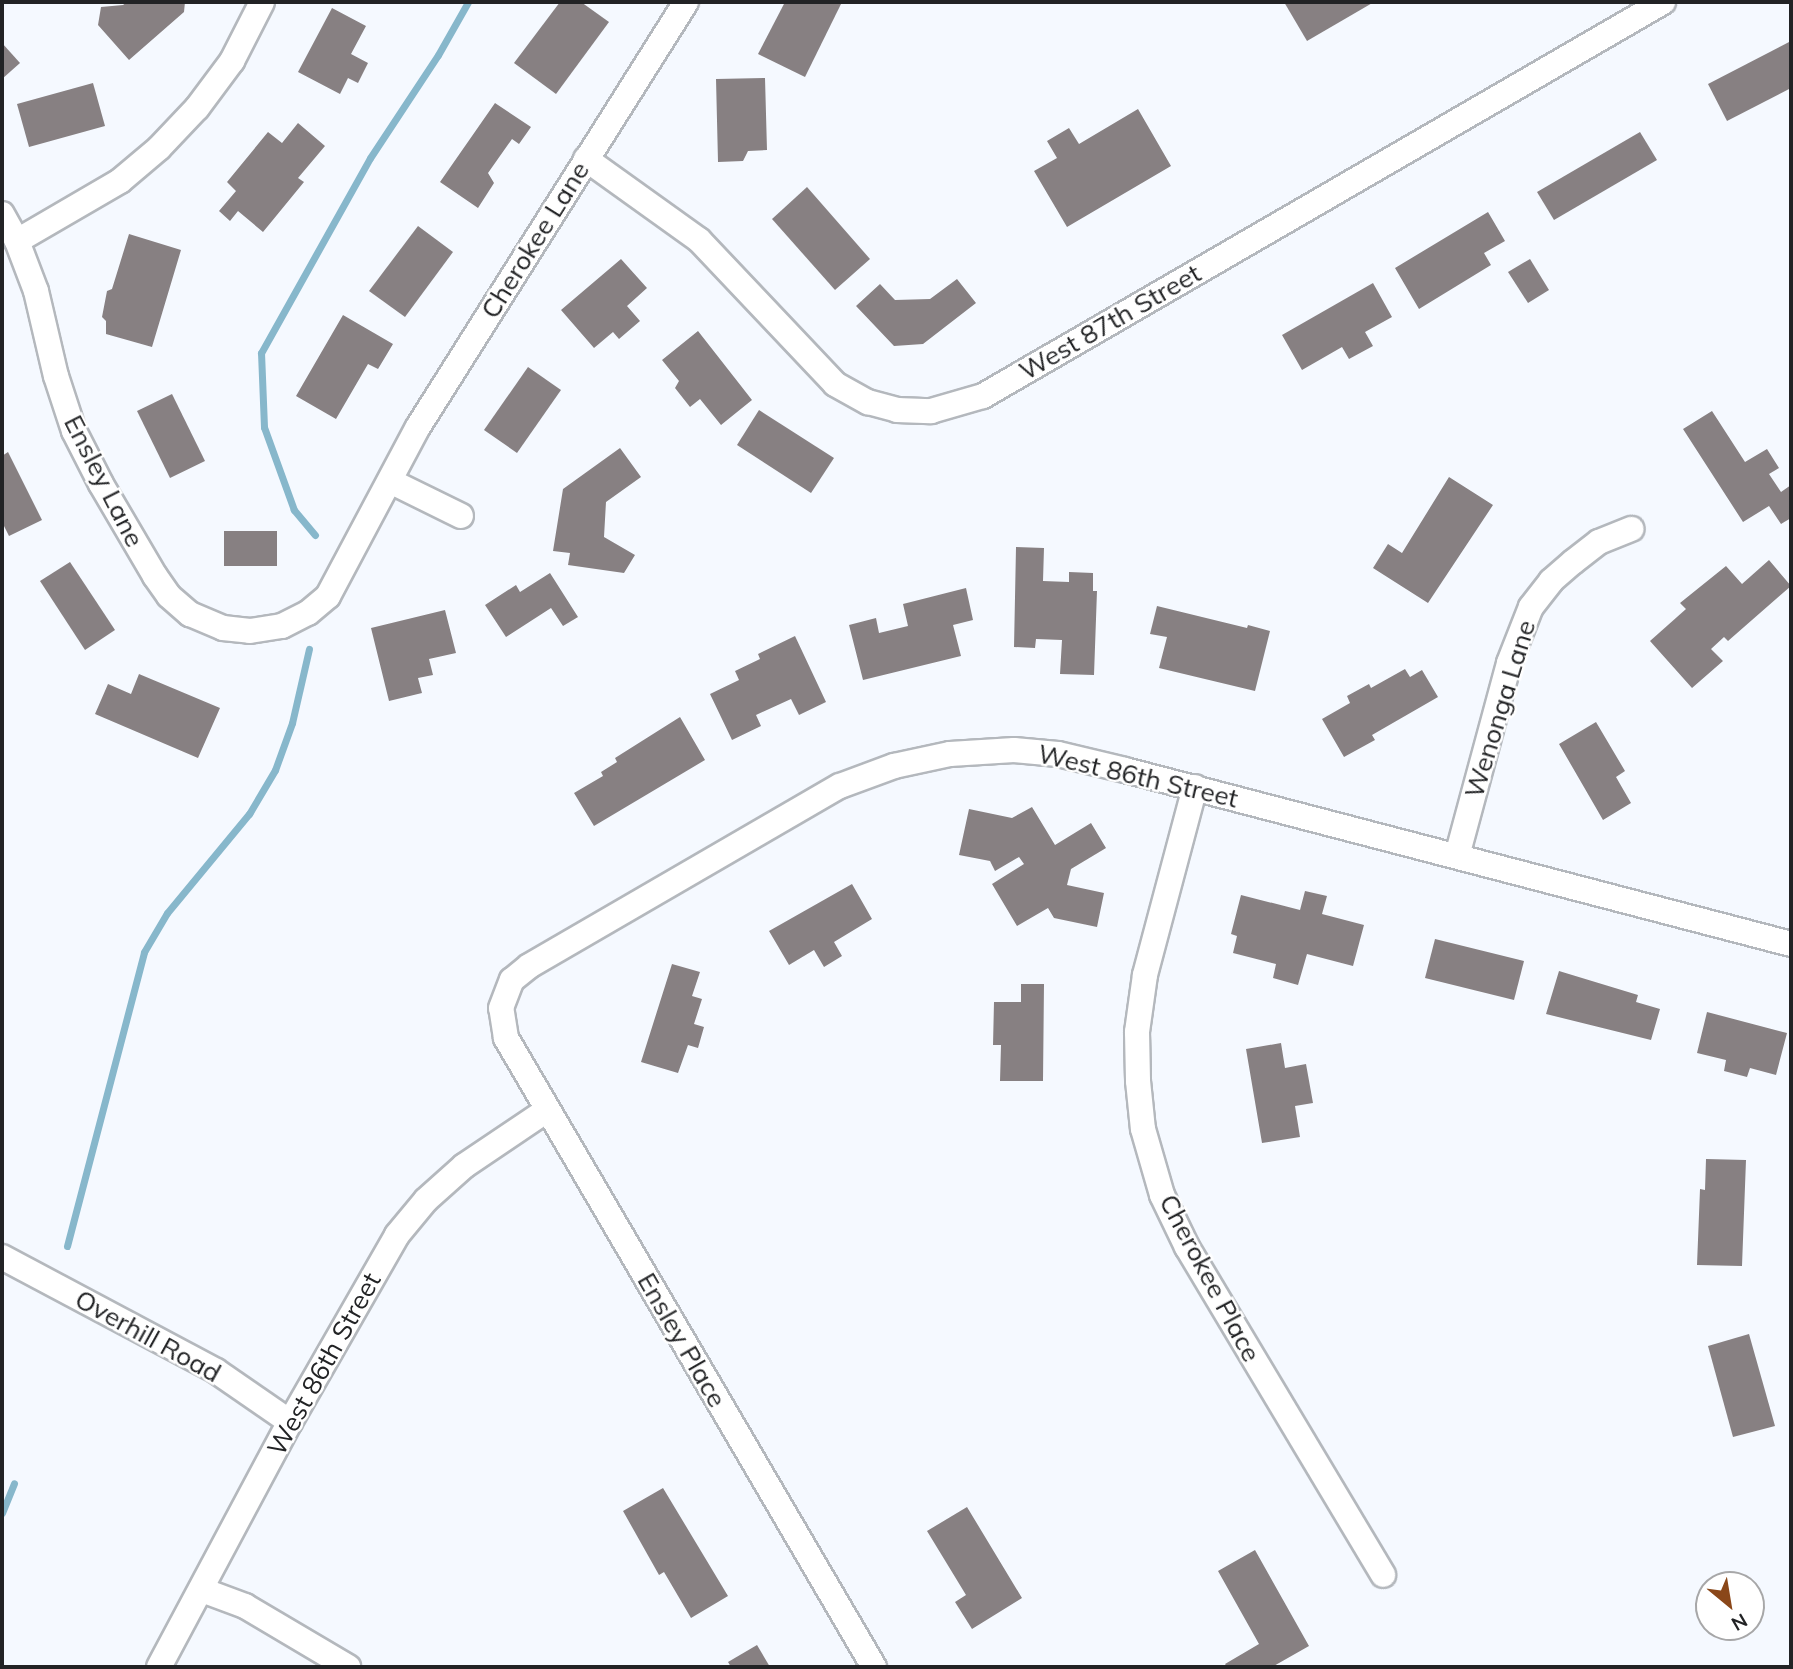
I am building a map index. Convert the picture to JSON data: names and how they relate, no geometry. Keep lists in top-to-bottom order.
{
  "streets": {
    "street": [
      "Cherokee Lane",
      "West 87th Street",
      "Ensley Lane",
      "Wenonga Lane",
      "West 86th Street",
      "Cherokee Place",
      "Overhill Road",
      "Ensley Place"
    ]
  },
  "crossings": [
    ["Cherokee Lane", "West 87th Street"],
    ["Cherokee Lane", "Ensley Lane"],
    ["Wenonga Lane", "West 86th Street"],
    ["West 86th Street", "Cherokee Place"],
    ["West 86th Street", "Overhill Road"],
    ["West 86th Street", "Ensley Place"]
  ],
  "north": "bottom right"
}
